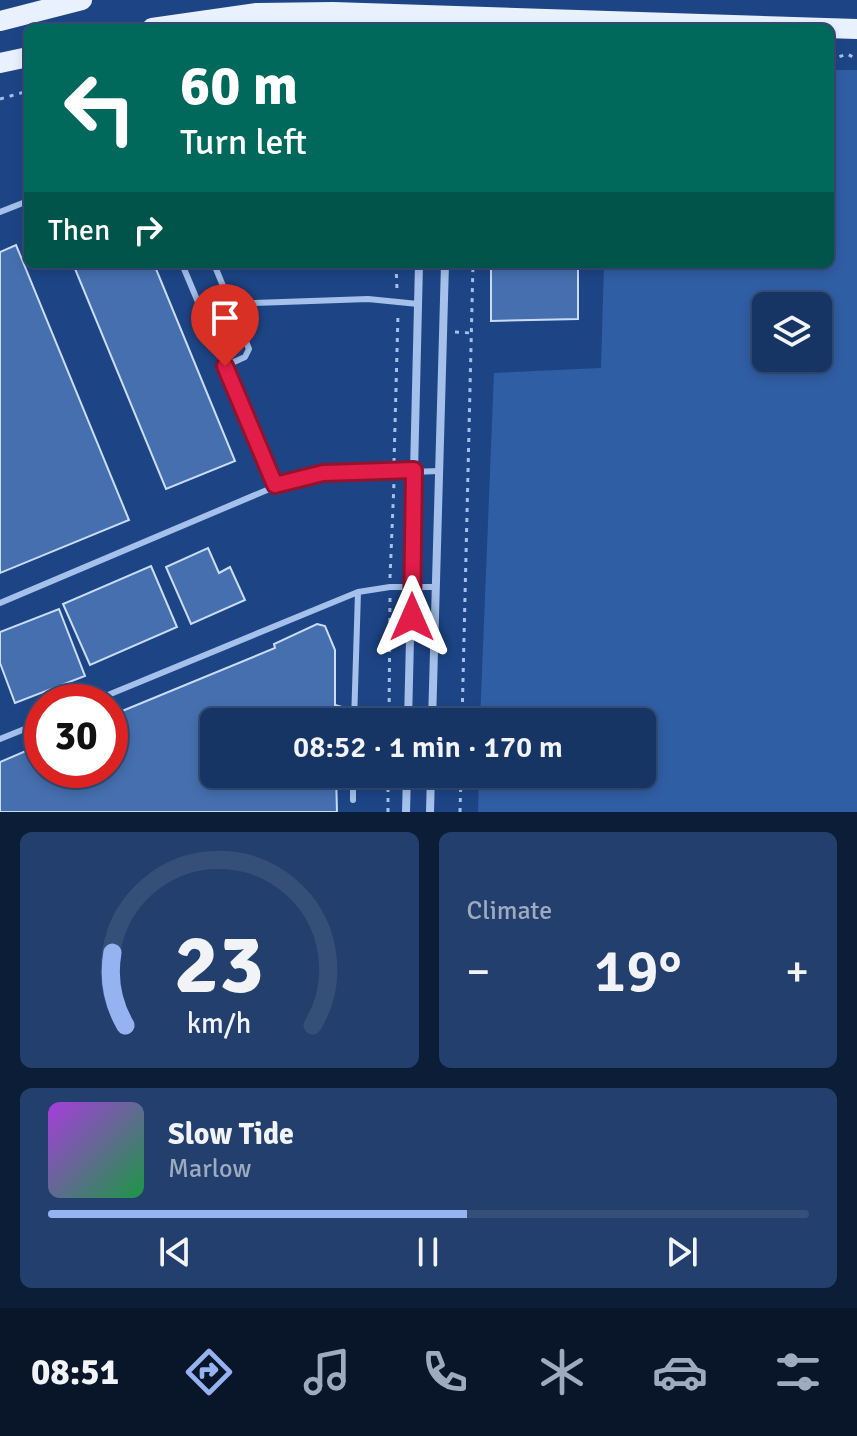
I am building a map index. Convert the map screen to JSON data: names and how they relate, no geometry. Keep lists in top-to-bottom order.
{
  "page": {
    "turn": ["60 m", "Turn left"],
    "then": "Then",
    "limit": "30",
    "trip": "08:52 · 1 min · 170 m",
    "tile": "Climate",
    "heat": ["−", "19°", "+"],
    "song": ["Slow Tide", "Marlow"],
    "tabs": "08:51",
    "gauge": ["23", "km/h"]
  }
}
